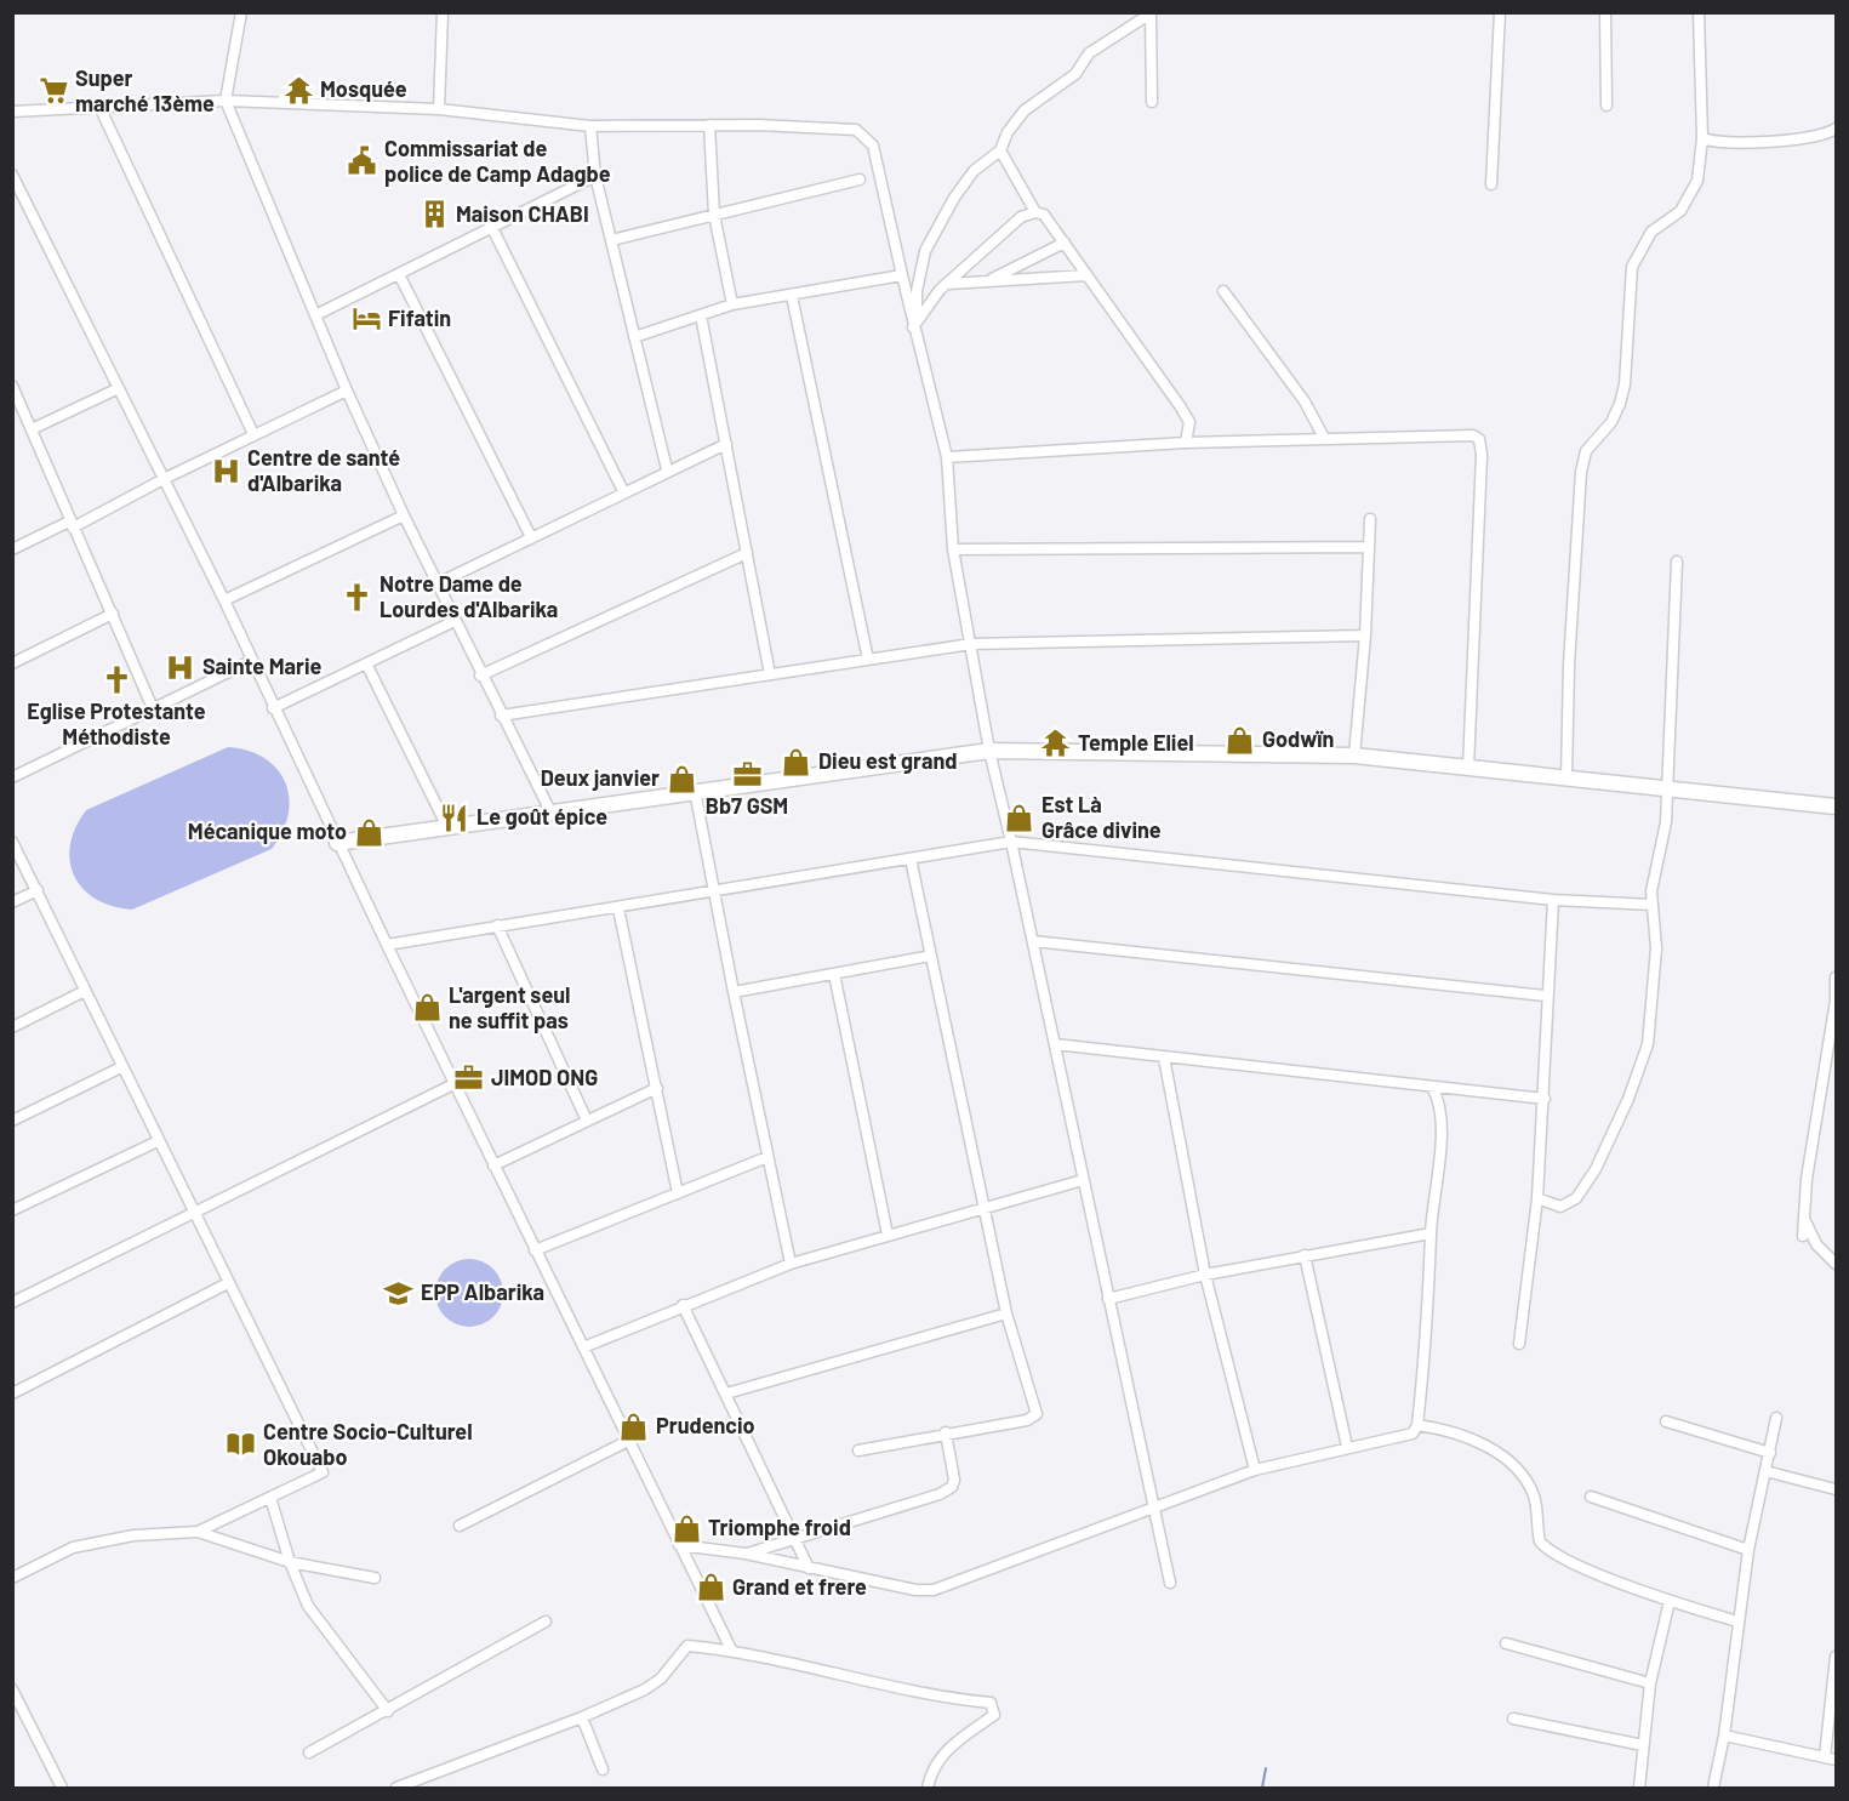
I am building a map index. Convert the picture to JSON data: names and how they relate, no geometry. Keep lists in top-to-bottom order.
{
  "places": {
    "temple": ["Mosquée", "Temple Eliel"],
    "supermarket": ["Super marché 13ème"],
    "public building": ["Commissariat de police de Camp Adagbe"],
    "building": ["Maison CHABI"],
    "hotel": ["Fifatin"],
    "hospital": ["Centre de santé d'Albarika", "Sainte Marie"],
    "church": ["Notre Dame de Lourdes d'Albarika", "Eglise Protestante Méthodiste"],
    "shop": [
      "Godwïn",
      "Dieu est grand",
      "Deux janvier",
      "Est Là Grâce divine",
      "Mécanique moto",
      "L'argent seul ne suffit pas",
      "Prudencio",
      "Triomphe froid",
      "Grand et frere"
    ],
    "office": ["Bb7 GSM", "JIMOD ONG"],
    "restaurant": ["Le goût épice"],
    "school or university": ["EPP Albarika"],
    "library": ["Centre Socio-Culturel Okouabo"]
  }
}
